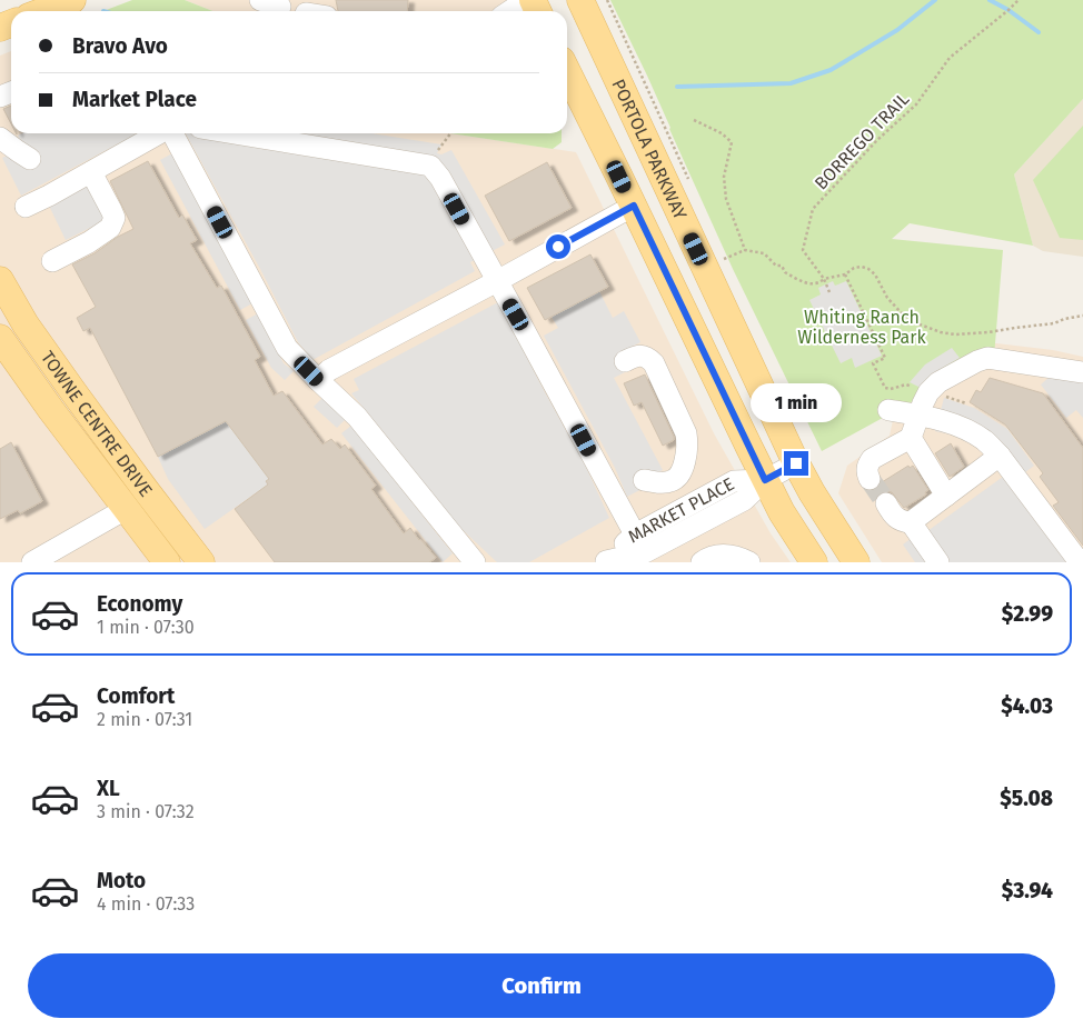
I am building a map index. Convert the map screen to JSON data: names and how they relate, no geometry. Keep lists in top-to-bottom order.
{
  "streets": {
    "main road": ["PORTOLA PARKWAY", "TOWNE CENTRE DRIVE"],
    "street": ["MARKET PLACE"],
    "path": ["BORREGO TRAIL"]
  },
  "crossings": [
    ["PORTOLA PARKWAY", "MARKET PLACE"]
  ],
  "parks": ["Whiting Ranch Wilderness Park"],
  "page": {
    "banner": ["Bravo Avo", "Market Place"],
    "bubble": "1 min",
    "list": [
      {
        "name": "Economy",
        "note": "1 min · 07:30",
        "value": "$2.99"
      },
      {
        "name": "Comfort",
        "note": "2 min · 07:31",
        "value": "$4.03"
      },
      {
        "name": "XL",
        "note": "3 min · 07:32",
        "value": "$5.08"
      },
      {
        "name": "Moto",
        "note": "4 min · 07:33",
        "value": "$3.94"
      }
    ],
    "buttons": "Confirm"
  }
}
